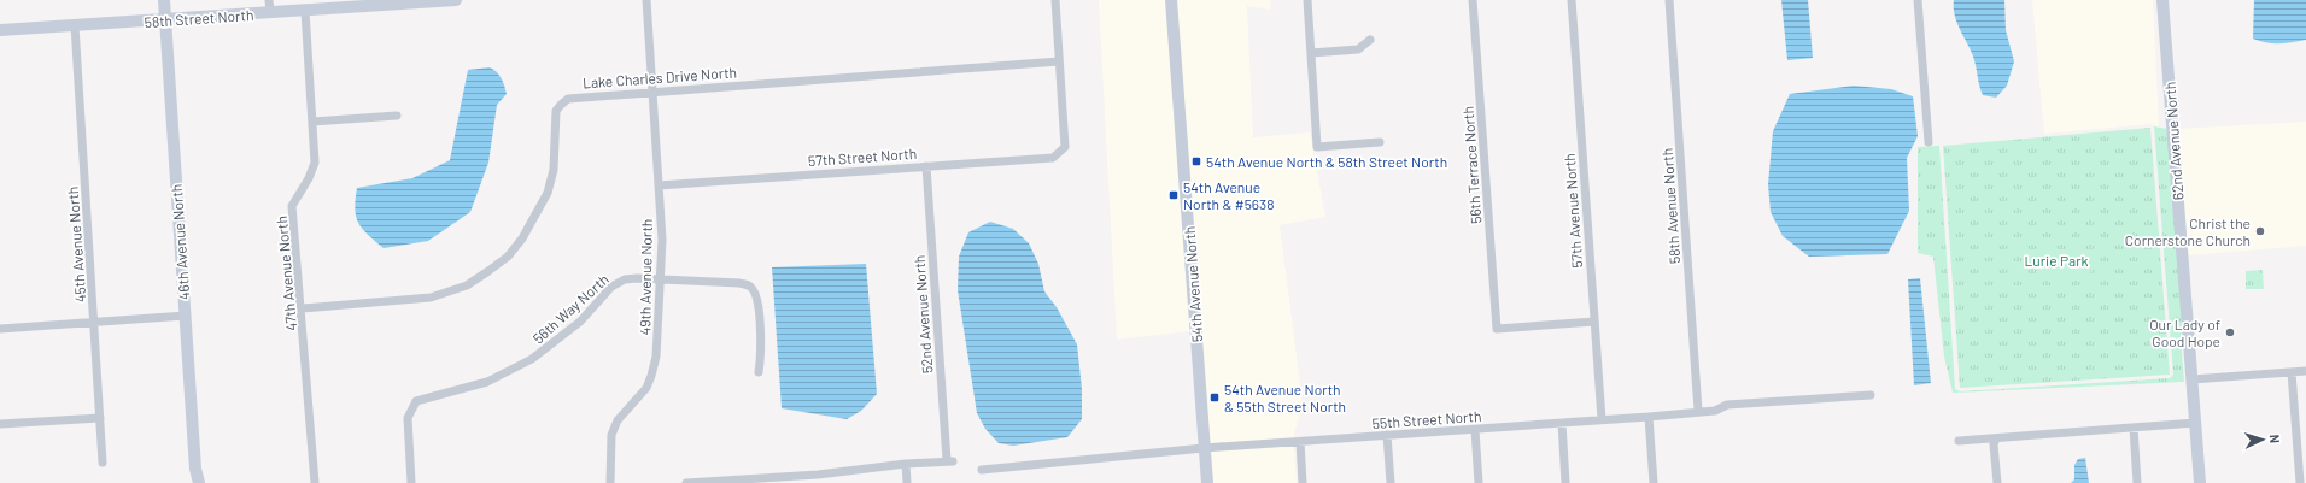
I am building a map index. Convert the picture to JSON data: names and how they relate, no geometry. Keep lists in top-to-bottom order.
{
  "streets": {
    "street": [
      "58th Street North",
      "Lake Charles Drive North",
      "62nd Avenue North",
      "57th Street North",
      "56th Terrace North",
      "58th Avenue North",
      "57th Avenue North",
      "46th Avenue North",
      "45th Avenue North",
      "47th Avenue North",
      "49th Avenue North",
      "54th Avenue North",
      "56th Way North",
      "52nd Avenue North",
      "55th Street North"
    ]
  },
  "crossings": [
    ["58th Street North", "46th Avenue North"],
    ["58th Street North", "45th Avenue North"],
    ["58th Street North", "47th Avenue North"],
    ["Lake Charles Drive North", "57th Street North"],
    ["Lake Charles Drive North", "47th Avenue North"],
    ["Lake Charles Drive North", "49th Avenue North"],
    ["57th Street North", "49th Avenue North"],
    ["57th Street North", "52nd Avenue North"],
    ["56th Terrace North", "57th Avenue North"],
    ["58th Avenue North", "55th Street North"],
    ["57th Avenue North", "55th Street North"],
    ["49th Avenue North", "56th Way North"],
    ["54th Avenue North", "55th Street North"]
  ],
  "parks": ["Lurie Park"],
  "places": {
    "transit": ["54th Avenue North & 58th Street North", "54th Avenue North & #5638", "54th Avenue North & 55th Street North"],
    "other": ["Christ the Cornerstone Church", "Our Lady of Good Hope"]
  },
  "north": "right"
}
